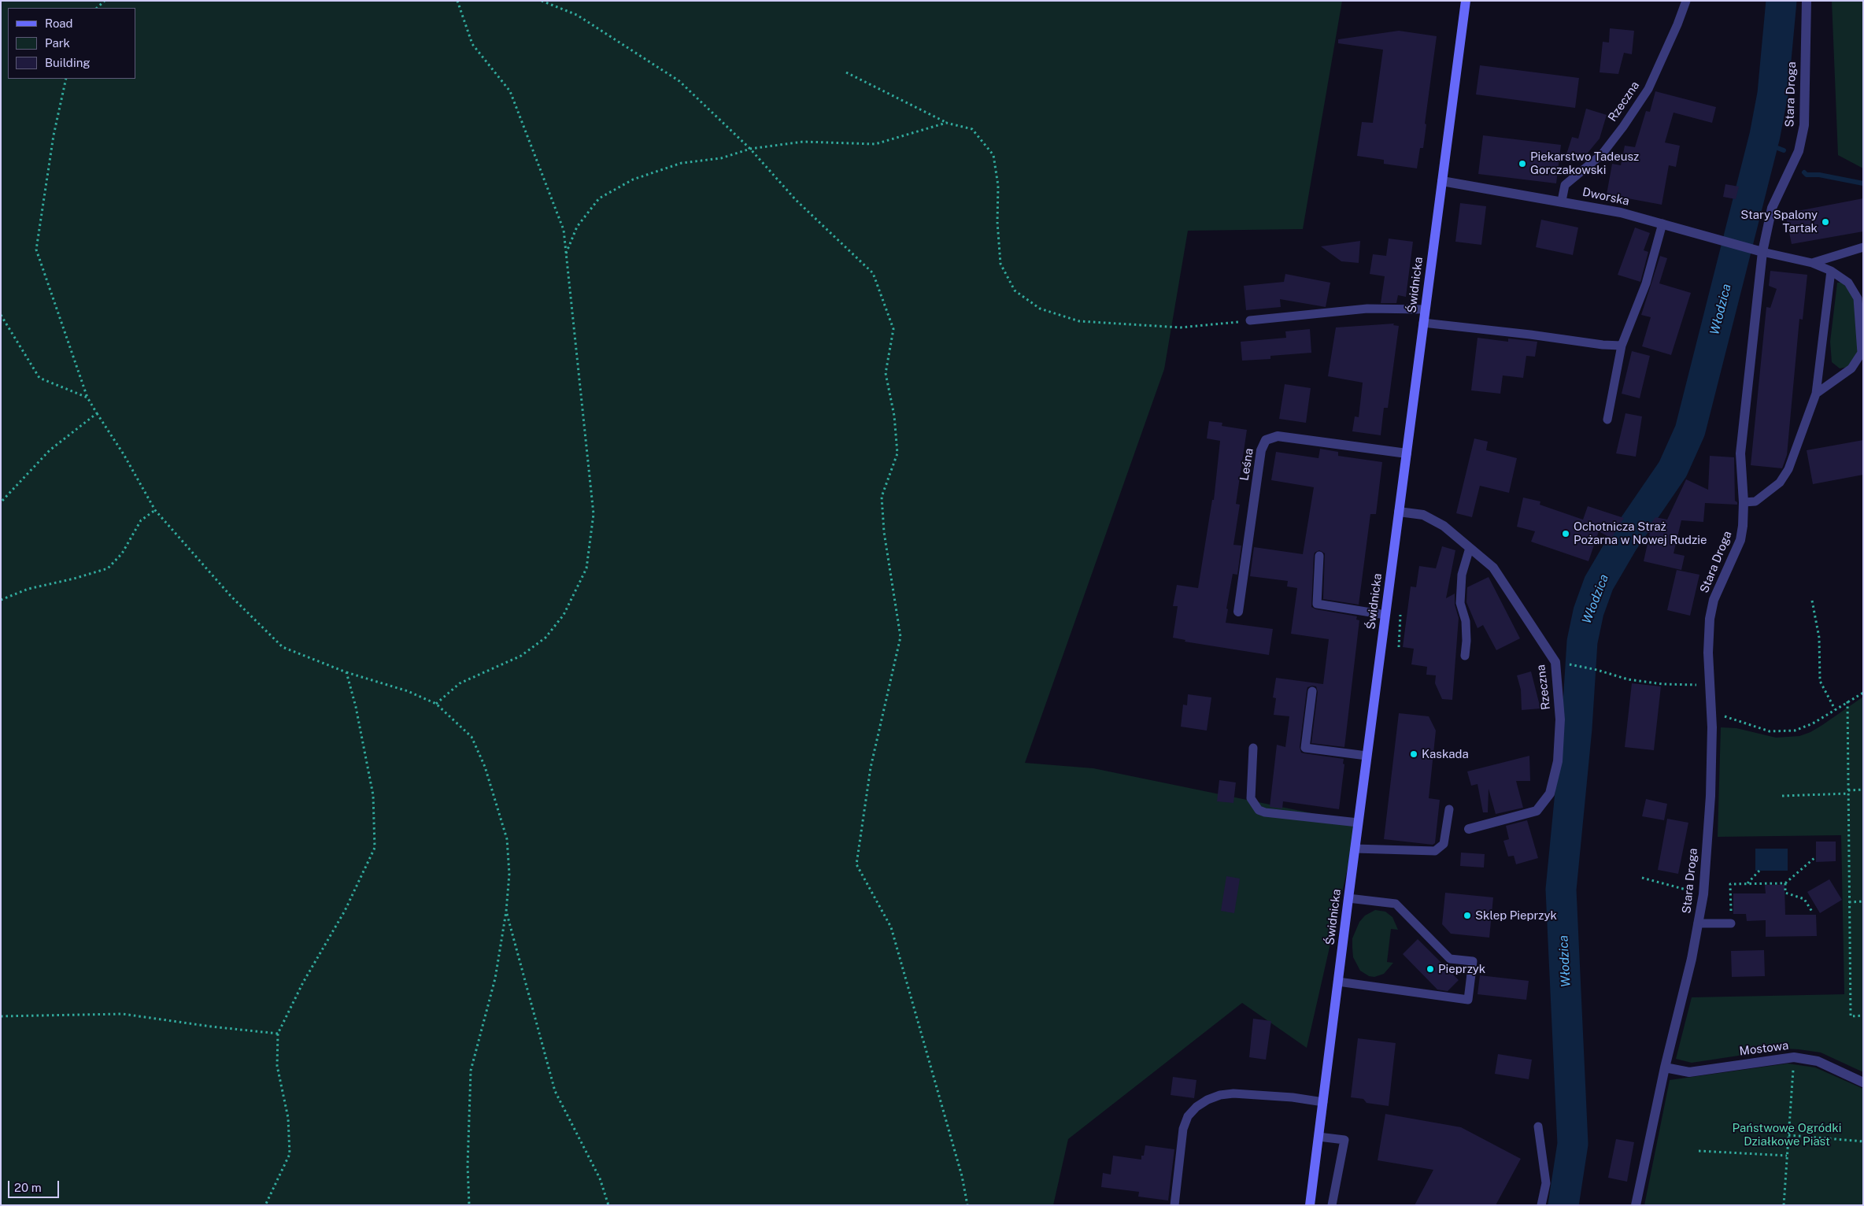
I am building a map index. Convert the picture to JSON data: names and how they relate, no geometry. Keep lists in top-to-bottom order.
{
  "streets": {
    "street": [
      "Stara Droga",
      "Rzeczna",
      "Dworska",
      "Świdnicka",
      "Leśna",
      "Mostowa"
    ]
  },
  "crossings": [
    ["Stara Droga", "Dworska"],
    ["Stara Droga", "Mostowa"],
    ["Rzeczna", "Dworska"],
    ["Rzeczna", "Świdnicka"],
    ["Dworska", "Świdnicka"],
    ["Świdnicka", "Leśna"]
  ],
  "water": ["Włodzica"],
  "parks": ["Państwowe Ogródki Działkowe Piast"],
  "places": [
    "Piekarstwo Tadeusz Gorczakowski",
    "Stary Spalony Tartak",
    "Ochotnicza Straż Pożarna w Nowej Rudzie",
    "Kaskada",
    "Sklep Pieprzyk",
    "Pieprzyk"
  ],
  "legend": ["Road", "Park", "Building"],
  "scale_bar": "20 m"
}
